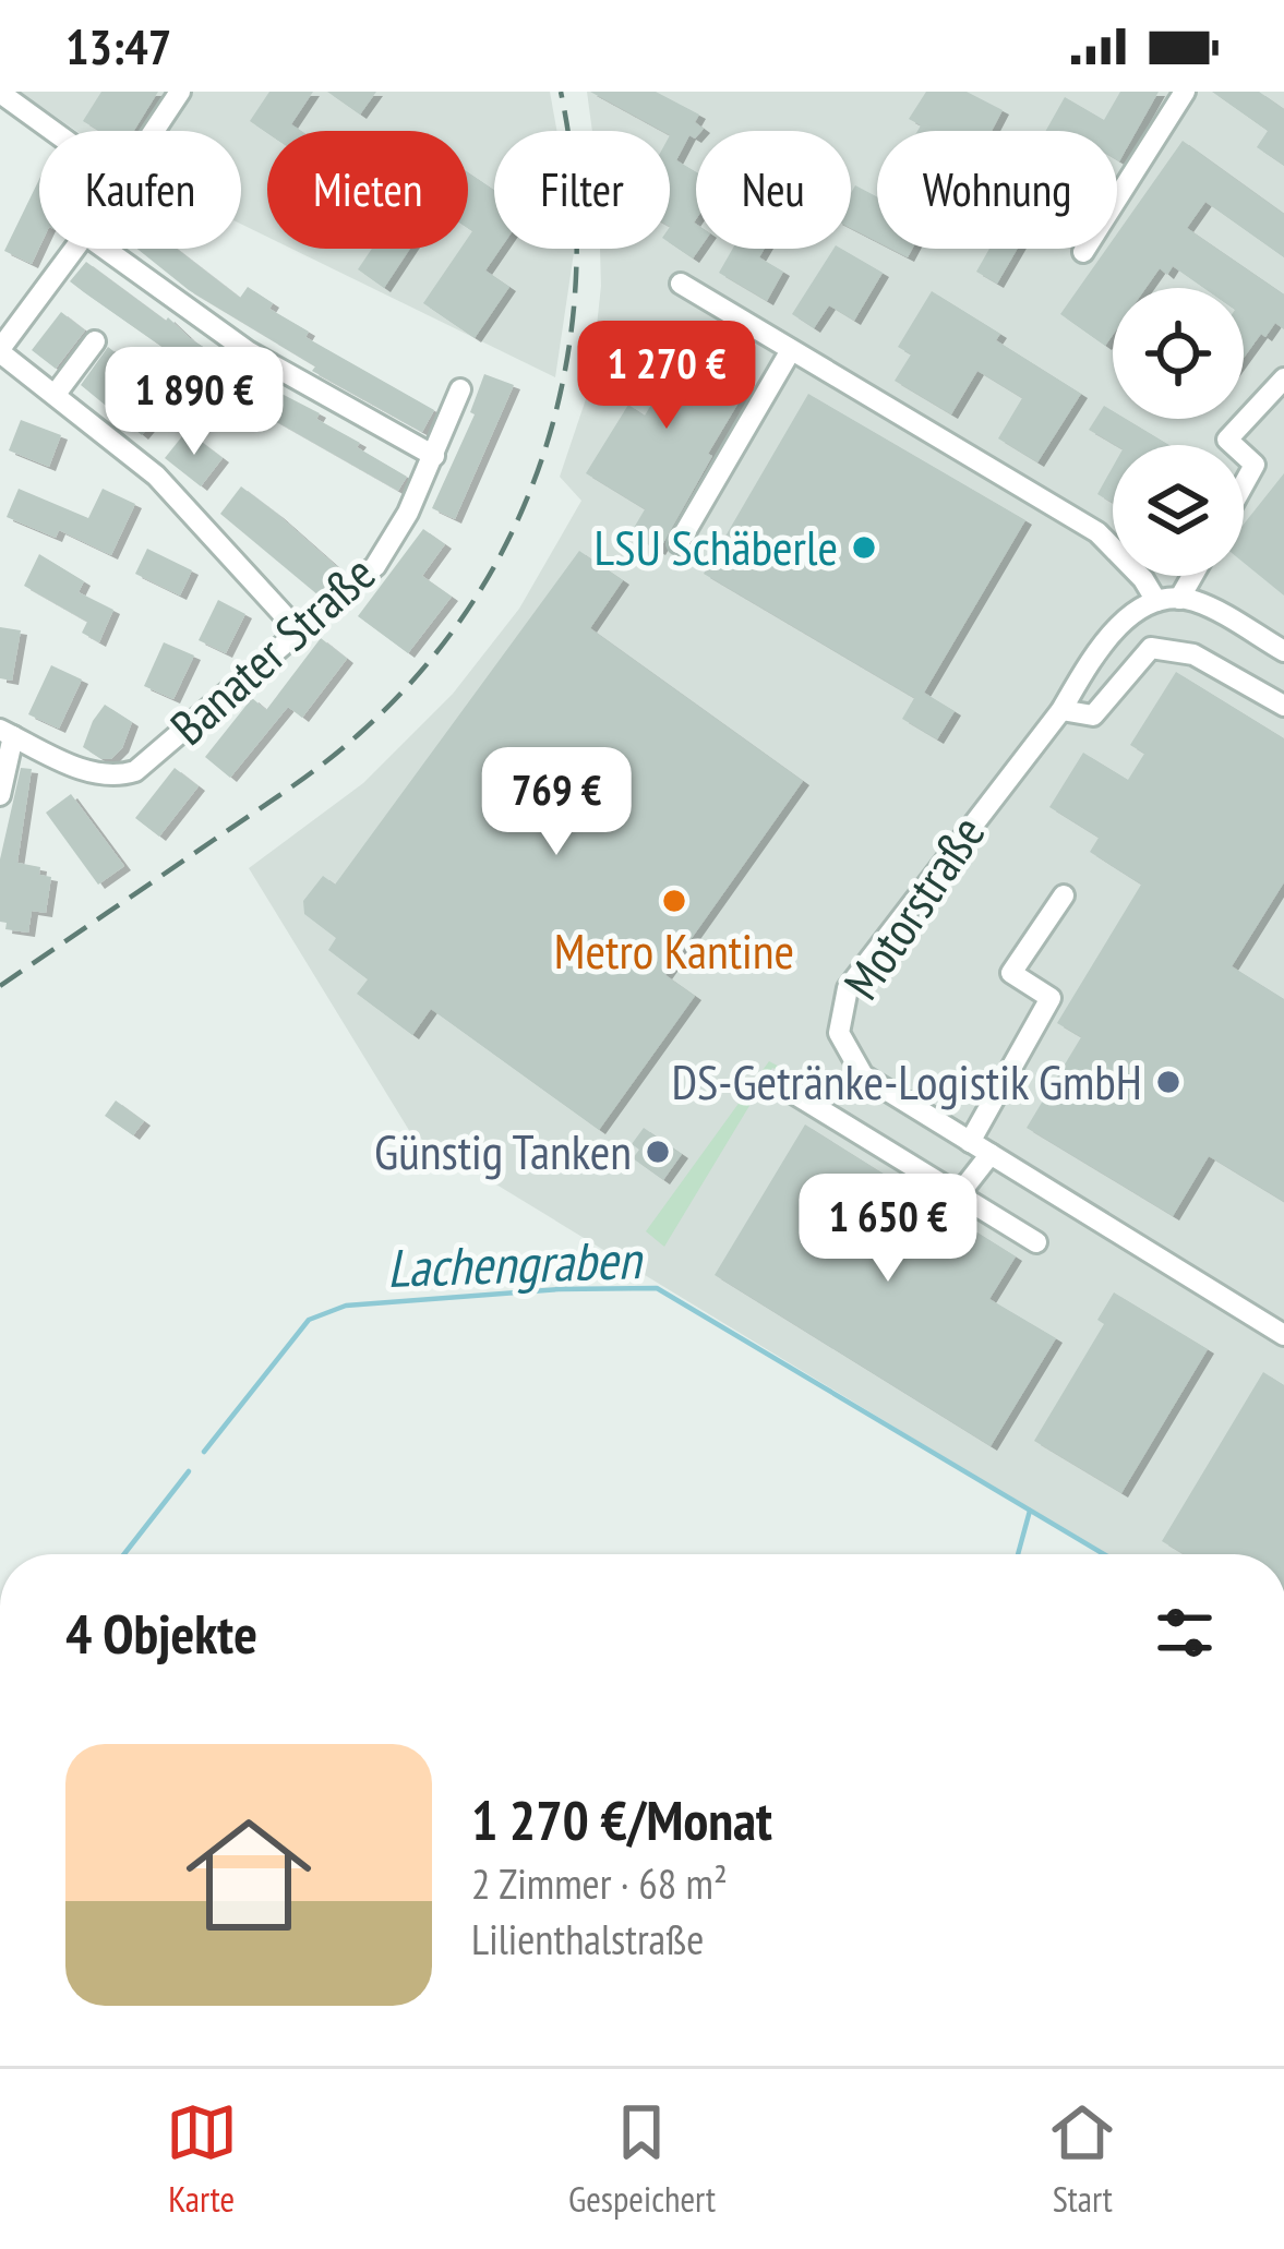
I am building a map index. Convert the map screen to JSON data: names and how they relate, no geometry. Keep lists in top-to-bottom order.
{
  "streets": {
    "street": ["Banater Straße", "Motorstraße"]
  },
  "water": ["Lachengraben"],
  "places": [
    "LSU Schäberle",
    "Metro Kantine",
    "DS-Getränke-Logistik GmbH",
    "Günstig Tanken"
  ],
  "page": {
    "status": "13:47",
    "chip": [
      "Kaufen",
      "Mieten",
      "Filter",
      "Neu",
      "Wohnung"
    ],
    "price": [
      "1 270 €",
      "1 890 €",
      "769 €",
      "1 650 €"
    ],
    "heading": "4 Objekte",
    "list": [
      {
        "name": "1 270 €/Monat",
        "note": "2 Zimmer · 68 m² · Lilienthalstraße"
      }
    ],
    "tabs": ["Karte", "Gespeichert", "Start"]
  }
}
